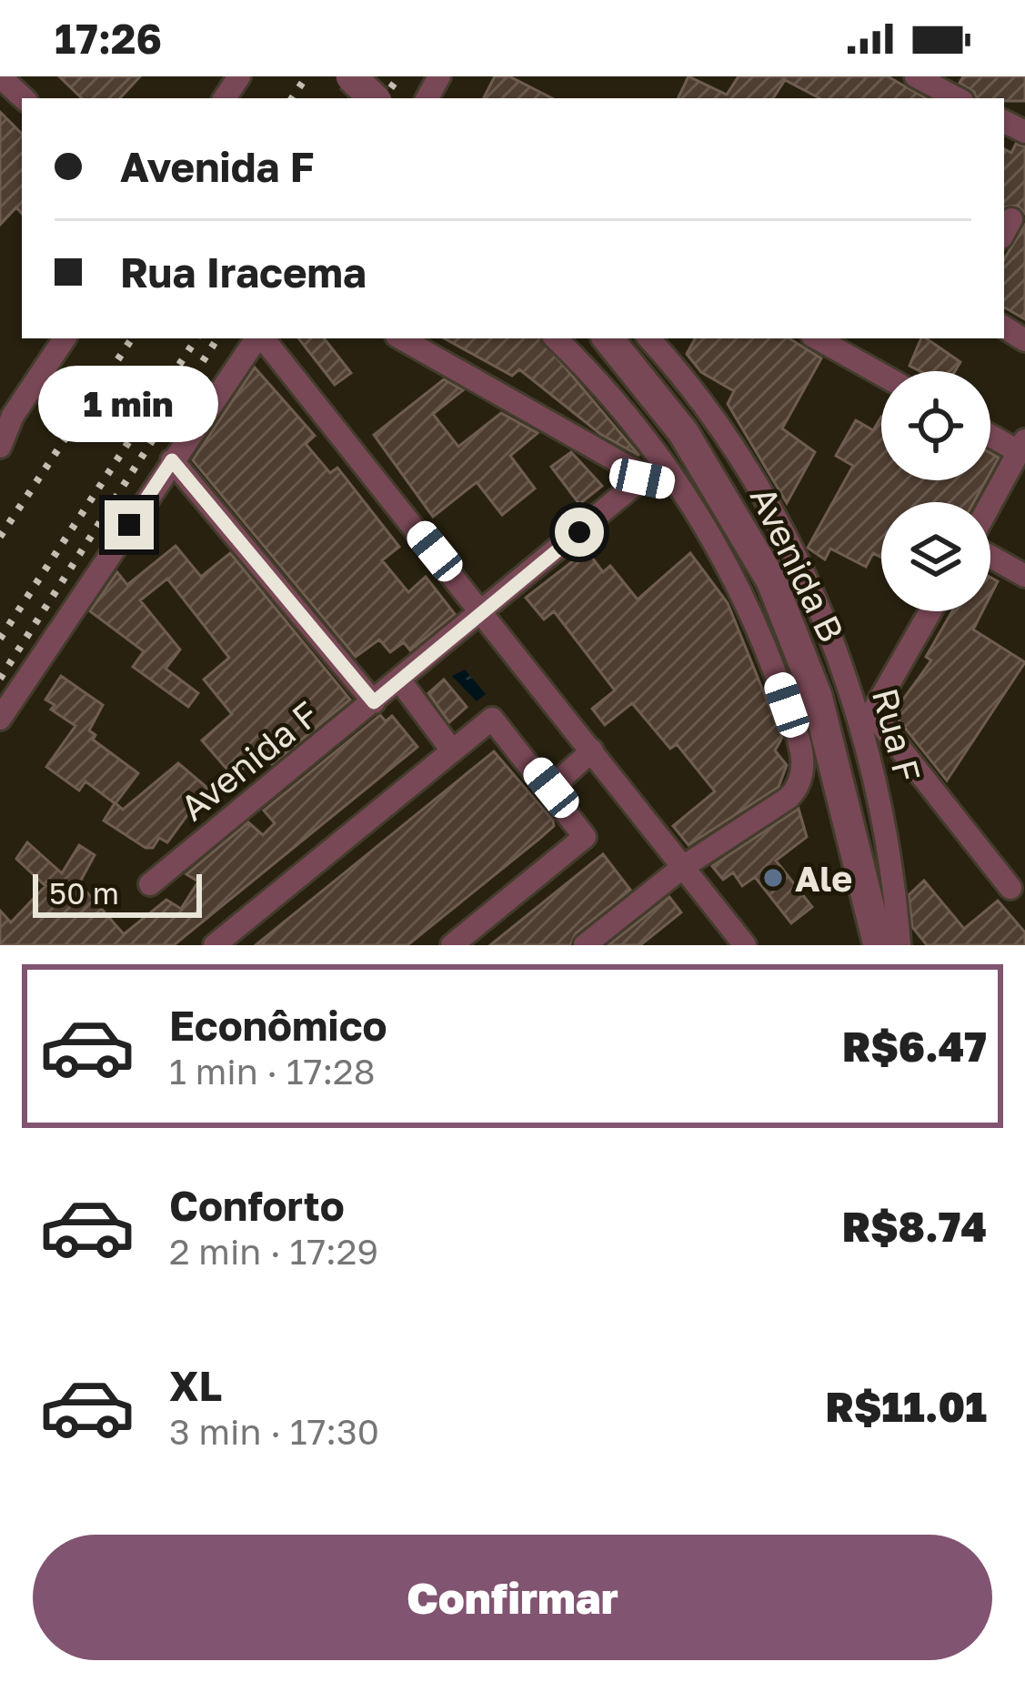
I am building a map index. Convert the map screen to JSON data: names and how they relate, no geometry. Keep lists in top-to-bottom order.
{
  "streets": {
    "street": ["Avenida B", "Rua F", "Avenida F"]
  },
  "places": ["Ale"],
  "scale_bar": "50 m",
  "page": {
    "status": "17:26",
    "banner": ["Avenida F", "Rua Iracema"],
    "bubble": "1 min",
    "scale": "50 m",
    "list": [
      {
        "name": "Econômico",
        "note": "1 min · 17:28",
        "value": "R$6.47"
      },
      {
        "name": "Conforto",
        "note": "2 min · 17:29",
        "value": "R$8.74"
      },
      {
        "name": "XL",
        "note": "3 min · 17:30",
        "value": "R$11.01"
      }
    ],
    "buttons": "Confirmar"
  }
}
